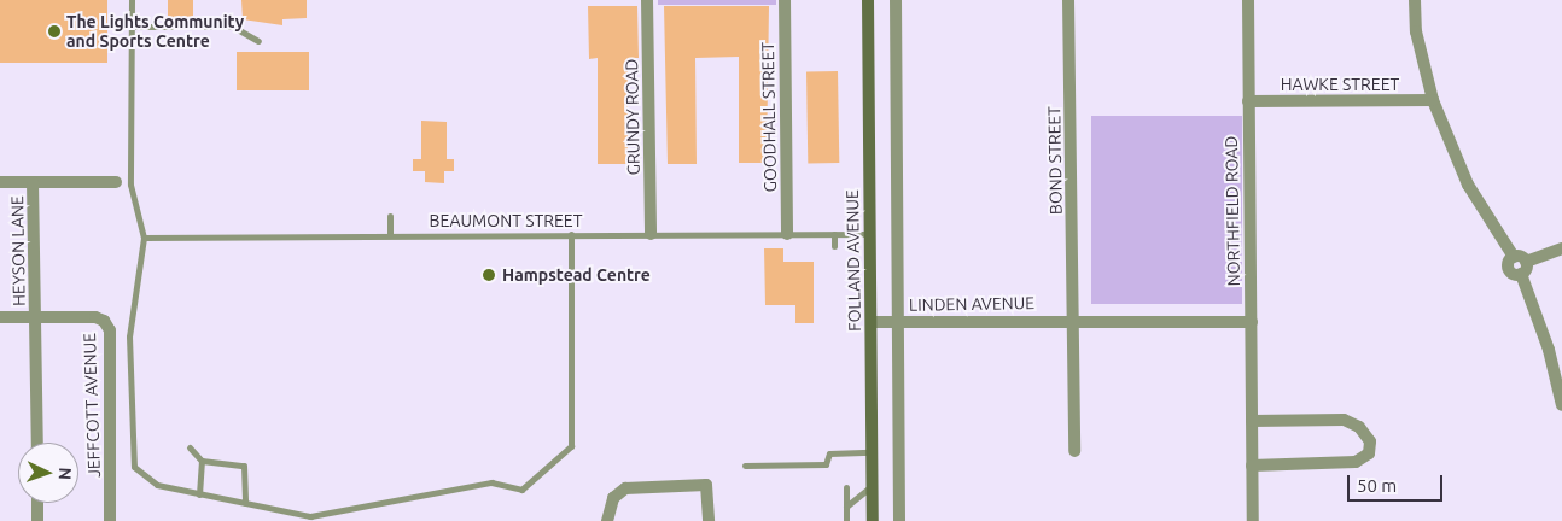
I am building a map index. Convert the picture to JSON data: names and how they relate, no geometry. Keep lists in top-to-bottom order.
{
  "streets": {
    "street": [
      "HAWKE STREET",
      "GRUNDY ROAD",
      "GOODHALL STREET",
      "BOND STREET",
      "NORTHFIELD ROAD",
      "HEYSON LANE",
      "FOLLAND AVENUE",
      "LINDEN AVENUE",
      "JEFFCOTT AVENUE"
    ],
    "lane": ["BEAUMONT STREET"]
  },
  "crossings": [
    ["HAWKE STREET", "NORTHFIELD ROAD"],
    ["GRUNDY ROAD", "BEAUMONT STREET"],
    ["GOODHALL STREET", "BEAUMONT STREET"],
    ["BOND STREET", "LINDEN AVENUE"],
    ["NORTHFIELD ROAD", "LINDEN AVENUE"],
    ["BEAUMONT STREET", "FOLLAND AVENUE"],
    ["HEYSON LANE", "JEFFCOTT AVENUE"],
    ["FOLLAND AVENUE", "LINDEN AVENUE"]
  ],
  "places": ["The Lights Community and Sports Centre", "Hampstead Centre"],
  "scale_bar": "50 m",
  "north": "right"
}
